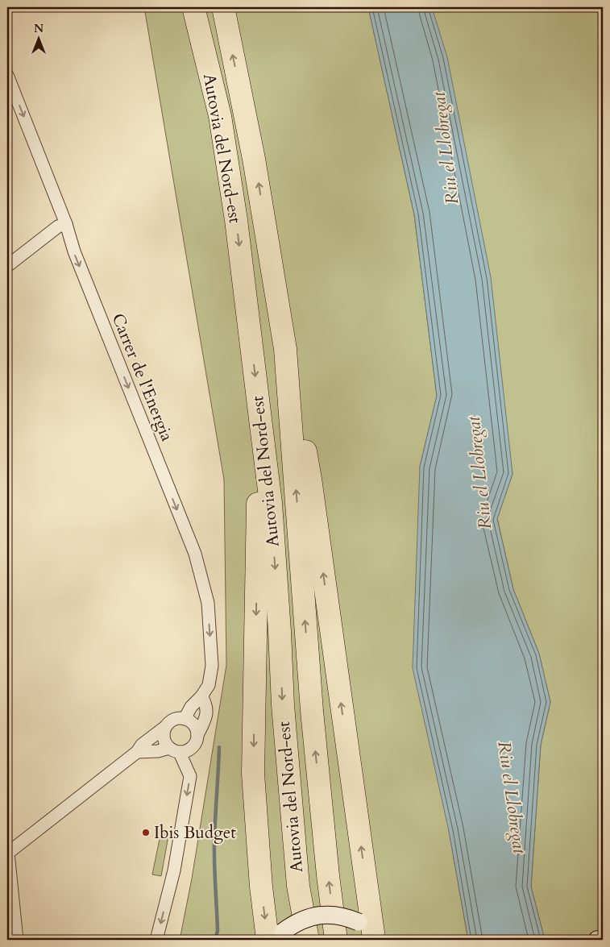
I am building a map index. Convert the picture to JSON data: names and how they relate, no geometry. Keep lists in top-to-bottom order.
{
  "streets": {
    "highway": ["Autovia del Nord-est"],
    "street": ["Carrer de l'Energia"]
  },
  "one_way": ["Carrer de l'Energia"],
  "water": ["Riu el Llobregat"],
  "places": ["Ibis Budget"],
  "north": "top"
}
